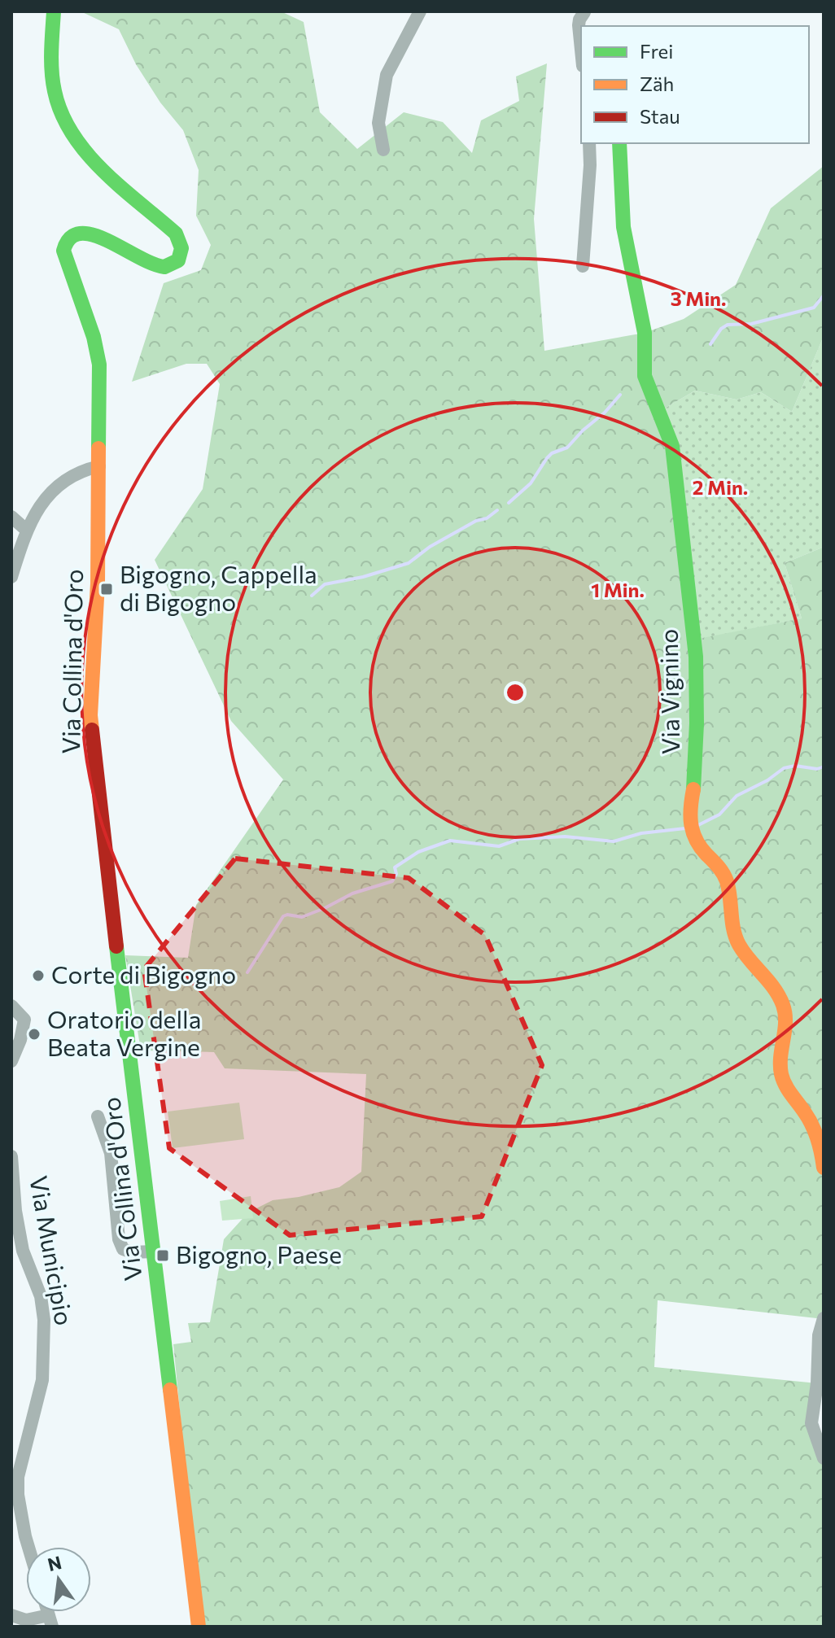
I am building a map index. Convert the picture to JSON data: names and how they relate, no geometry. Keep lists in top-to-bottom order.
{
  "streets": {
    "street": ["Via Collina d'Oro", "Via Vignino", "Via Municipio"]
  },
  "places": {
    "transit": ["Bigogno, Cappella di Bigogno", "Bigogno, Paese"],
    "other": ["Corte di Bigogno", "Oratorio della Beata Vergine"]
  },
  "legend": ["Frei", "Zäh", "Stau"],
  "north": "top",
  "rings": ["3 Min.", "2 Min.", "1 Min."]
}
